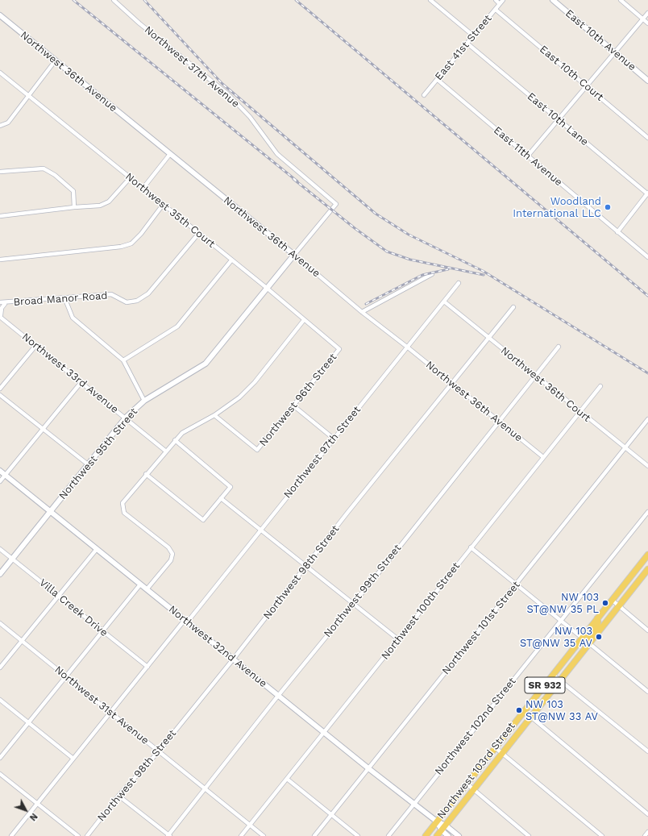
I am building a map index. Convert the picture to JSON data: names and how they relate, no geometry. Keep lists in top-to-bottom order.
{
  "streets": {
    "main road": ["SR 932", "Northwest 103rd Street"],
    "street": [
      "East 10th Avenue",
      "East 41st Street",
      "Northwest 37th Avenue",
      "Northwest 36th Avenue",
      "East 10th Court",
      "East 10th Lane",
      "East 11th Avenue",
      "Northwest 35th Court",
      "Broad Manor Road",
      "Northwest 33rd Avenue",
      "Northwest 36th Court",
      "Northwest 96th Street",
      "Northwest 97th Street",
      "Northwest 95th Street",
      "Northwest 98th Street",
      "Northwest 99th Street",
      "Villa Creek Drive",
      "Northwest 100th Street",
      "Northwest 101st Street",
      "Northwest 32nd Avenue",
      "Northwest 31st Avenue",
      "Northwest 102nd Street"
    ]
  },
  "crossings": [
    ["East 41st Street", "East 10th Court"],
    ["East 41st Street", "East 10th Lane"],
    ["East 41st Street", "East 11th Avenue"],
    ["Northwest 37th Avenue", "Northwest 95th Street"],
    ["Northwest 36th Avenue", "Northwest 97th Street"],
    ["Northwest 36th Avenue", "Northwest 95th Street"],
    ["Northwest 36th Avenue", "Northwest 98th Street"],
    ["Northwest 36th Avenue", "Northwest 99th Street"],
    ["Northwest 36th Avenue", "Northwest 100th Street"],
    ["Northwest 35th Court", "Broad Manor Road"],
    ["Northwest 35th Court", "Northwest 96th Street"],
    ["Northwest 35th Court", "Northwest 95th Street"],
    ["Broad Manor Road", "Northwest 33rd Avenue"],
    ["Northwest 33rd Avenue", "Northwest 95th Street"],
    ["Northwest 36th Court", "Northwest 97th Street"],
    ["Northwest 36th Court", "Northwest 98th Street"],
    ["Northwest 36th Court", "Northwest 99th Street"],
    ["Northwest 36th Court", "Northwest 100th Street"],
    ["Northwest 36th Court", "Northwest 101st Street"],
    ["Northwest 97th Street", "Villa Creek Drive"],
    ["Northwest 97th Street", "Northwest 32nd Avenue"],
    ["Northwest 97th Street", "Northwest 31st Avenue"],
    ["Northwest 95th Street", "Villa Creek Drive"],
    ["Northwest 95th Street", "Northwest 32nd Avenue"],
    ["Northwest 98th Street", "Northwest 32nd Avenue"],
    ["Northwest 98th Street", "Northwest 31st Avenue"],
    ["Northwest 99th Street", "Northwest 32nd Avenue"],
    ["Northwest 99th Street", "Northwest 31st Avenue"],
    ["Northwest 100th Street", "Northwest 32nd Avenue"],
    ["Northwest 100th Street", "Northwest 31st Avenue"],
    ["Northwest 101st Street", "Northwest 32nd Avenue"],
    ["Northwest 32nd Avenue", "Northwest 102nd Street"],
    ["Northwest 32nd Avenue", "Northwest 103rd Street"]
  ],
  "places": [
    "Woodland International LLC",
    "NW 103 ST@NW 35 PL",
    "NW 103 ST@NW 35 AV",
    "NW 103 ST@NW 33 AV"
  ],
  "north": "bottom right"
}
